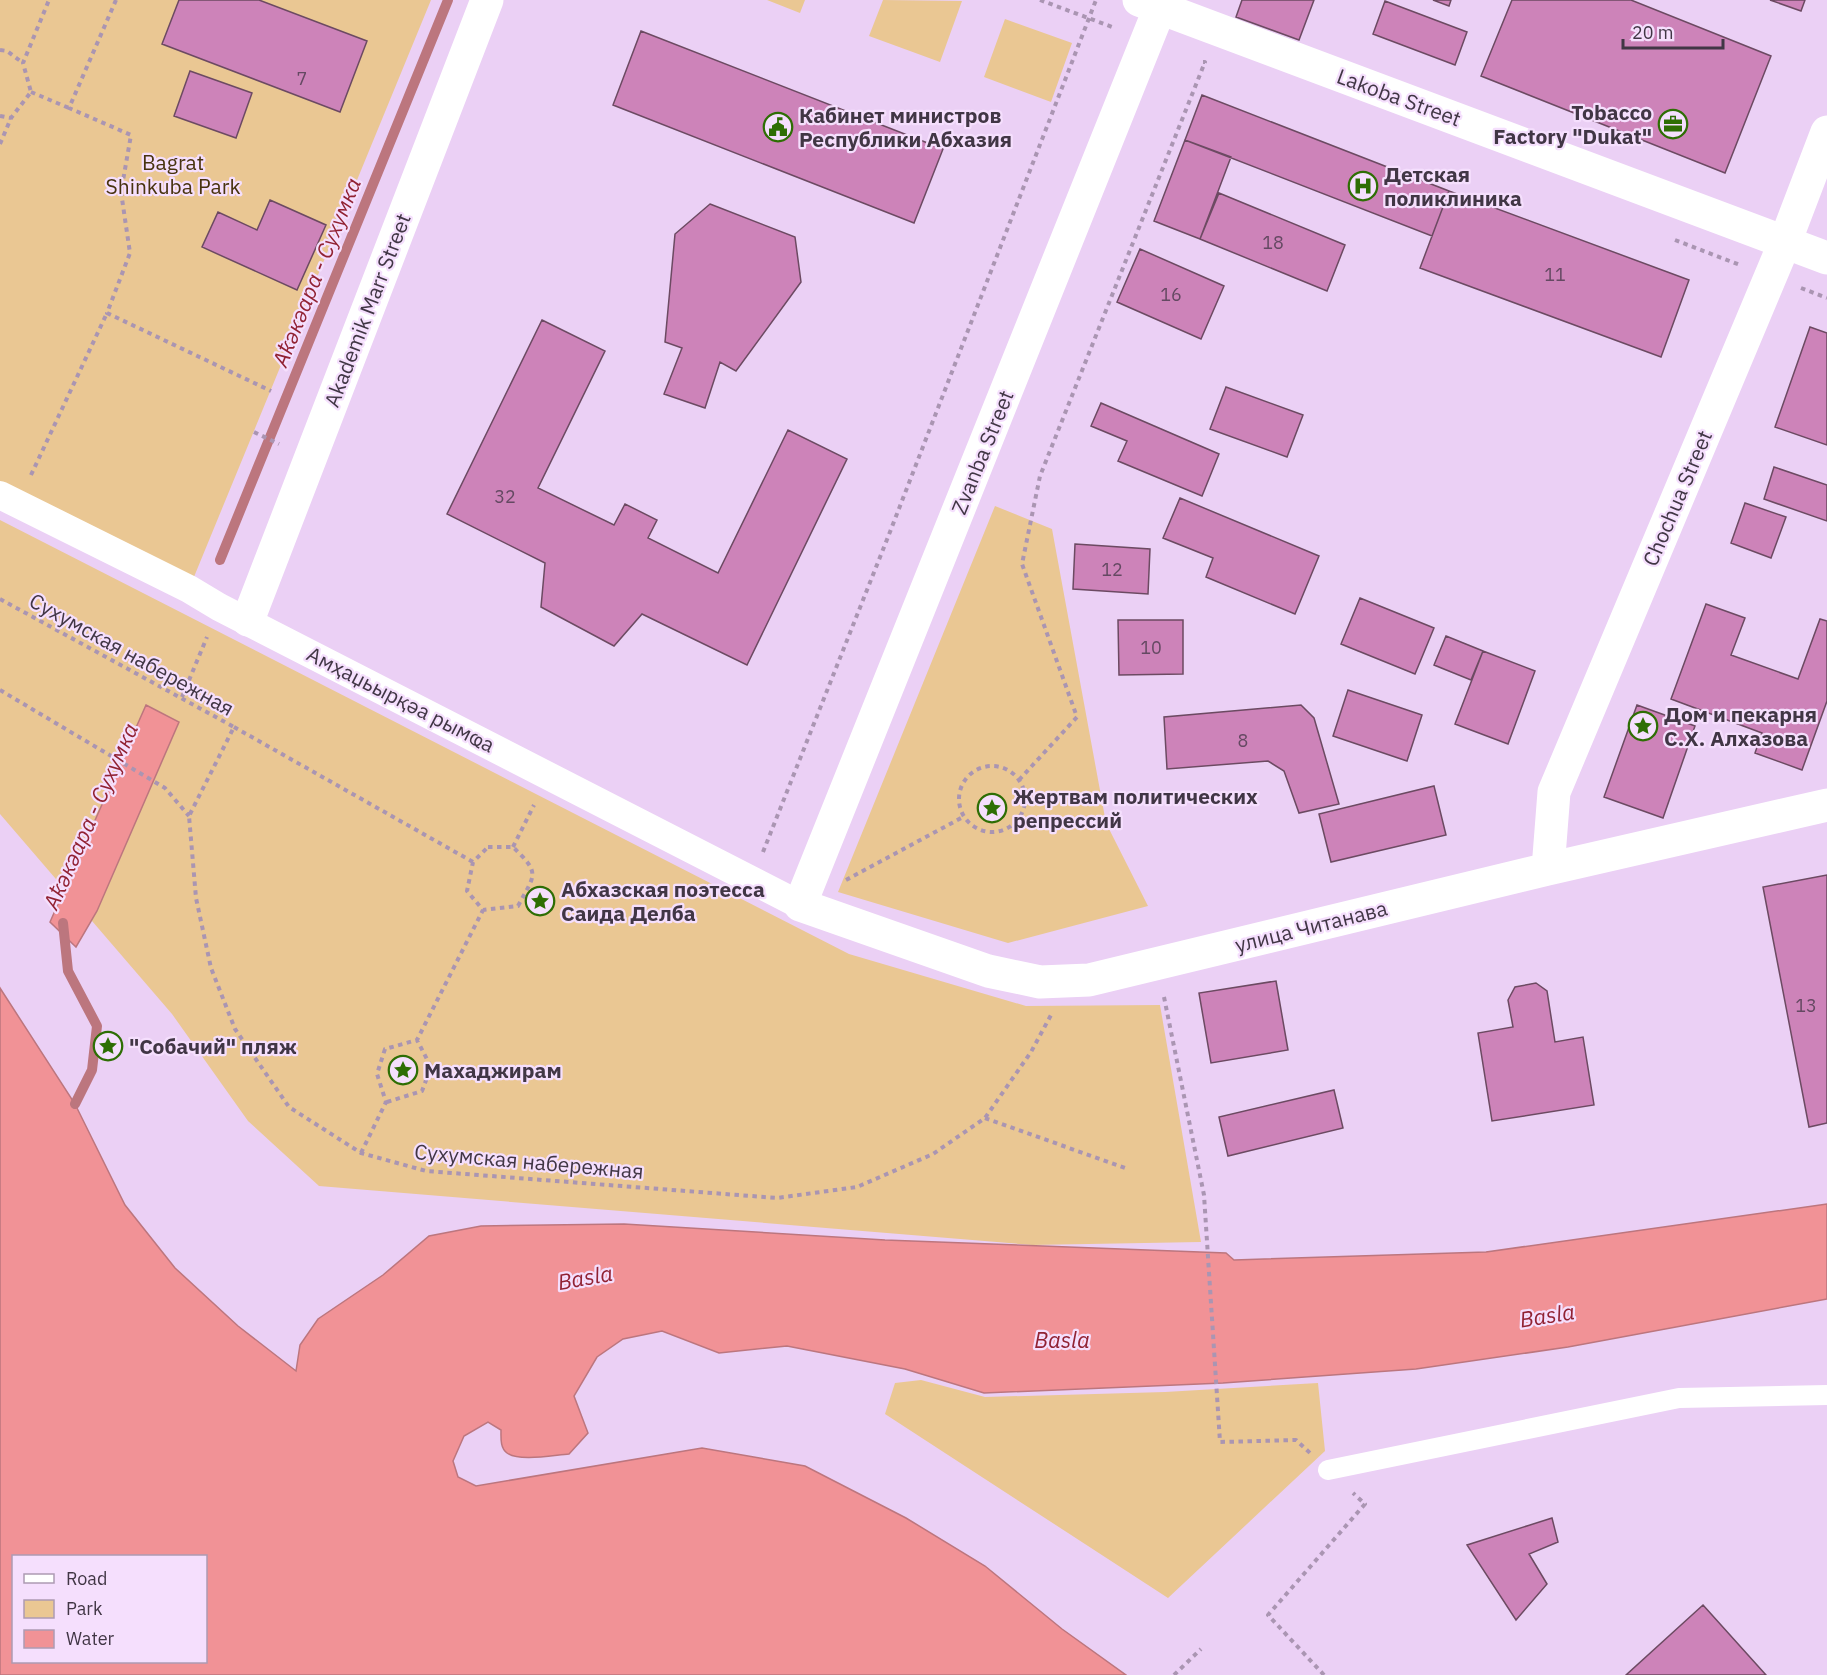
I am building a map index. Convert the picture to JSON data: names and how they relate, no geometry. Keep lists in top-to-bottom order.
{
  "streets": {
    "main road": [
      "Lakoba Street",
      "Akademik Marr Street",
      "Zvanba Street",
      "Chochua Street",
      "улица Читанава"
    ],
    "street": ["Амҳаџьырқәа рымҩа"],
    "path": ["Сухумская набережная"]
  },
  "crossings": [
    ["Lakoba Street", "Zvanba Street"],
    ["Lakoba Street", "Chochua Street"],
    ["Akademik Marr Street", "Амҳаџьырқәа рымҩа"],
    ["Zvanba Street", "Амҳаџьырқәа рымҩа"],
    ["Zvanba Street", "улица Читанава"],
    ["Chochua Street", "улица Читанава"],
    ["Амҳаџьырқәа рымҩа", "улица Читанава"]
  ],
  "water": ["Аҟәкәара - Сухумка", "Basla"],
  "parks": ["Bagrat Shinkuba Park"],
  "places": {
    "office": ["Tobacco Factory \"Dukat\""],
    "public building": ["Кабинет министров Республики Абхазия"],
    "hospital": ["Детская поликлиника"],
    "place": [
      "Дом и пекарня С.Х. Алхазова",
      "Жертвам политических репрессий",
      "Абхазская поэтесса Саида Делба",
      "\"Собачий\" пляж",
      "Махаджирам"
    ]
  },
  "house_numbers": [
    "7",
    "18",
    "11",
    "16",
    "32",
    "12",
    "10",
    "8",
    "13"
  ],
  "legend": ["Road", "Park", "Water"],
  "scale_bar": "20 m"
}
